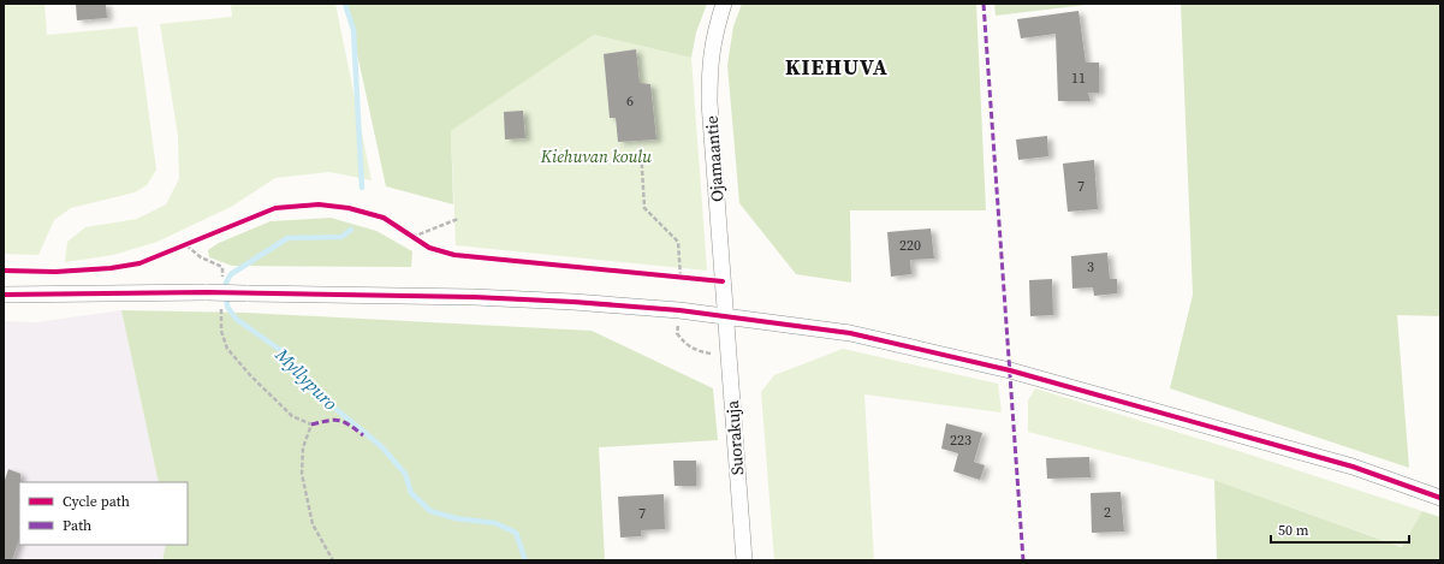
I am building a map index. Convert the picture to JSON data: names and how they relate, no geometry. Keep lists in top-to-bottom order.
{
  "streets": {
    "street": ["Ojamaantie", "Suorakuja"]
  },
  "crossings": [
    ["Ojamaantie", "Suorakuja"]
  ],
  "districts": ["KIEHUVA"],
  "water": ["Myllypuro"],
  "parks": ["Kiehuvan koulu"],
  "house_numbers": [
    "11",
    "6",
    "7",
    "220",
    "3",
    "223",
    "2",
    "7"
  ],
  "legend": ["Cycle path", "Path"],
  "scale_bar": "50 m"
}
